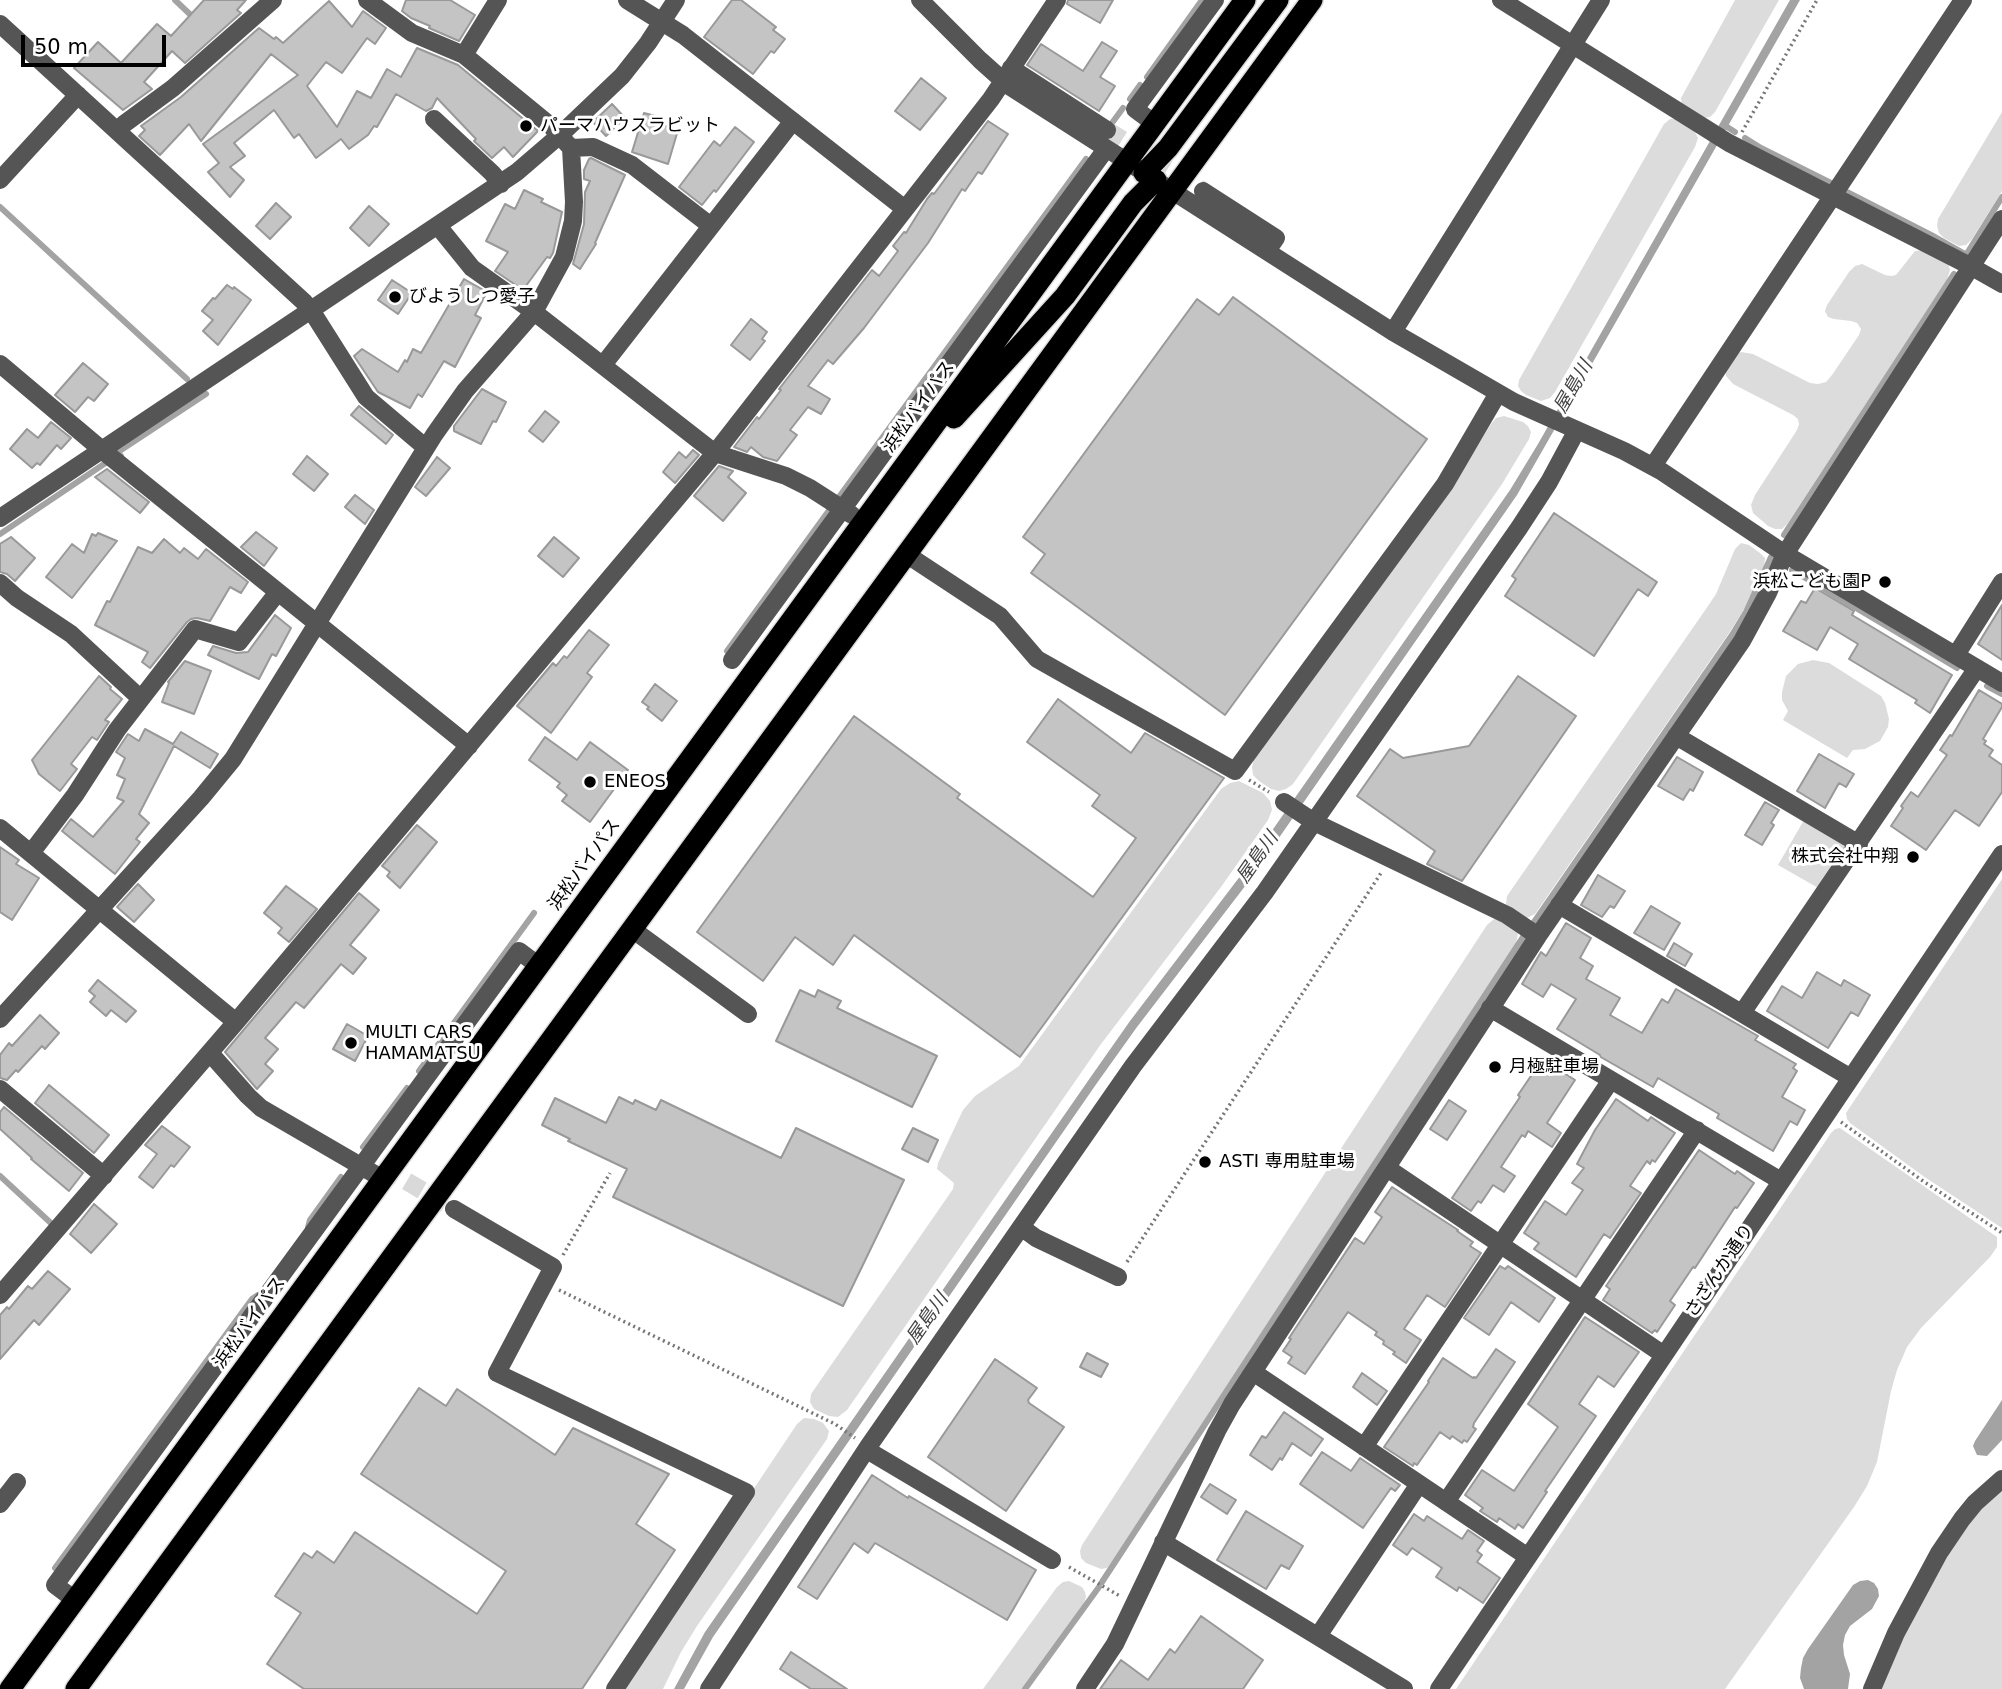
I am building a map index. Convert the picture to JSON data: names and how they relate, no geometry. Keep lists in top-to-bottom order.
{
  "streets": {
    "highway": ["浜松バイパス"],
    "street": ["さざんか通り"]
  },
  "water": ["屋島川"],
  "places": [
    "パーマハウスラビット",
    "びようしつ愛子",
    "浜松こども園P",
    "ENEOS",
    "株式会社中翔",
    "MULTI CARS HAMAMATSU",
    "月極駐車場",
    "ASTI 専用駐車場"
  ],
  "scale_bar": "50 m"
}
